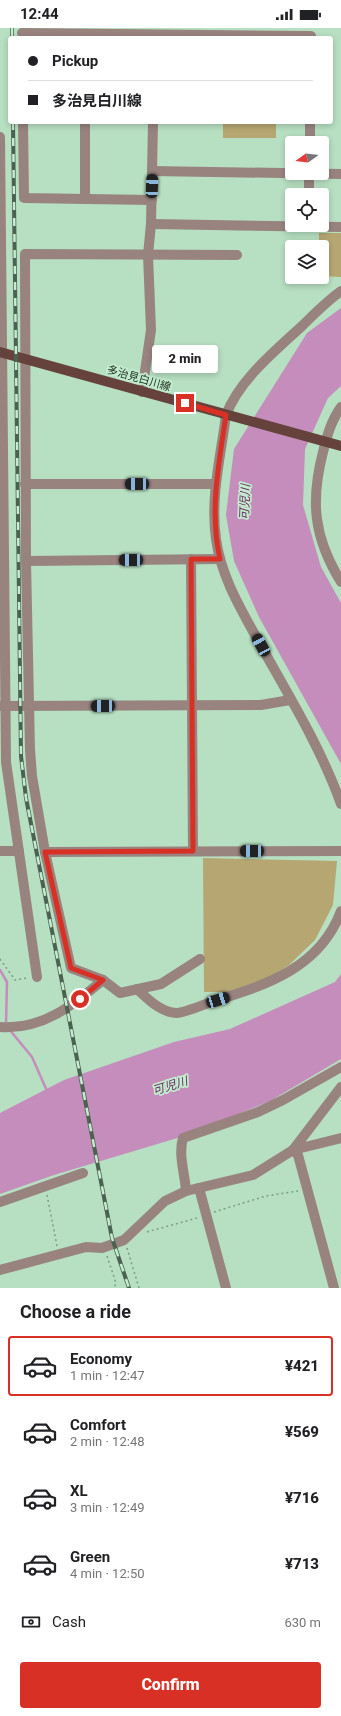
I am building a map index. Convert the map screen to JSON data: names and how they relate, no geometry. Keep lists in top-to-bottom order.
{
  "streets": {
    "main road": ["多治見白川線"]
  },
  "water": ["可児川"],
  "north": "left",
  "page": {
    "status": "12:44",
    "banner": ["Pickup", "多治見白川線"],
    "bubble": "2 min",
    "heading": "Choose a ride",
    "list": [
      {
        "name": "Economy",
        "note": "1 min · 12:47",
        "value": "¥421"
      },
      {
        "name": "Comfort",
        "note": "2 min · 12:48",
        "value": "¥569"
      },
      {
        "name": "XL",
        "note": "3 min · 12:49",
        "value": "¥716"
      },
      {
        "name": "Green",
        "note": "4 min · 12:50",
        "value": "¥713"
      }
    ],
    "pay": ["Cash", "630 m"],
    "buttons": "Confirm"
  }
}
